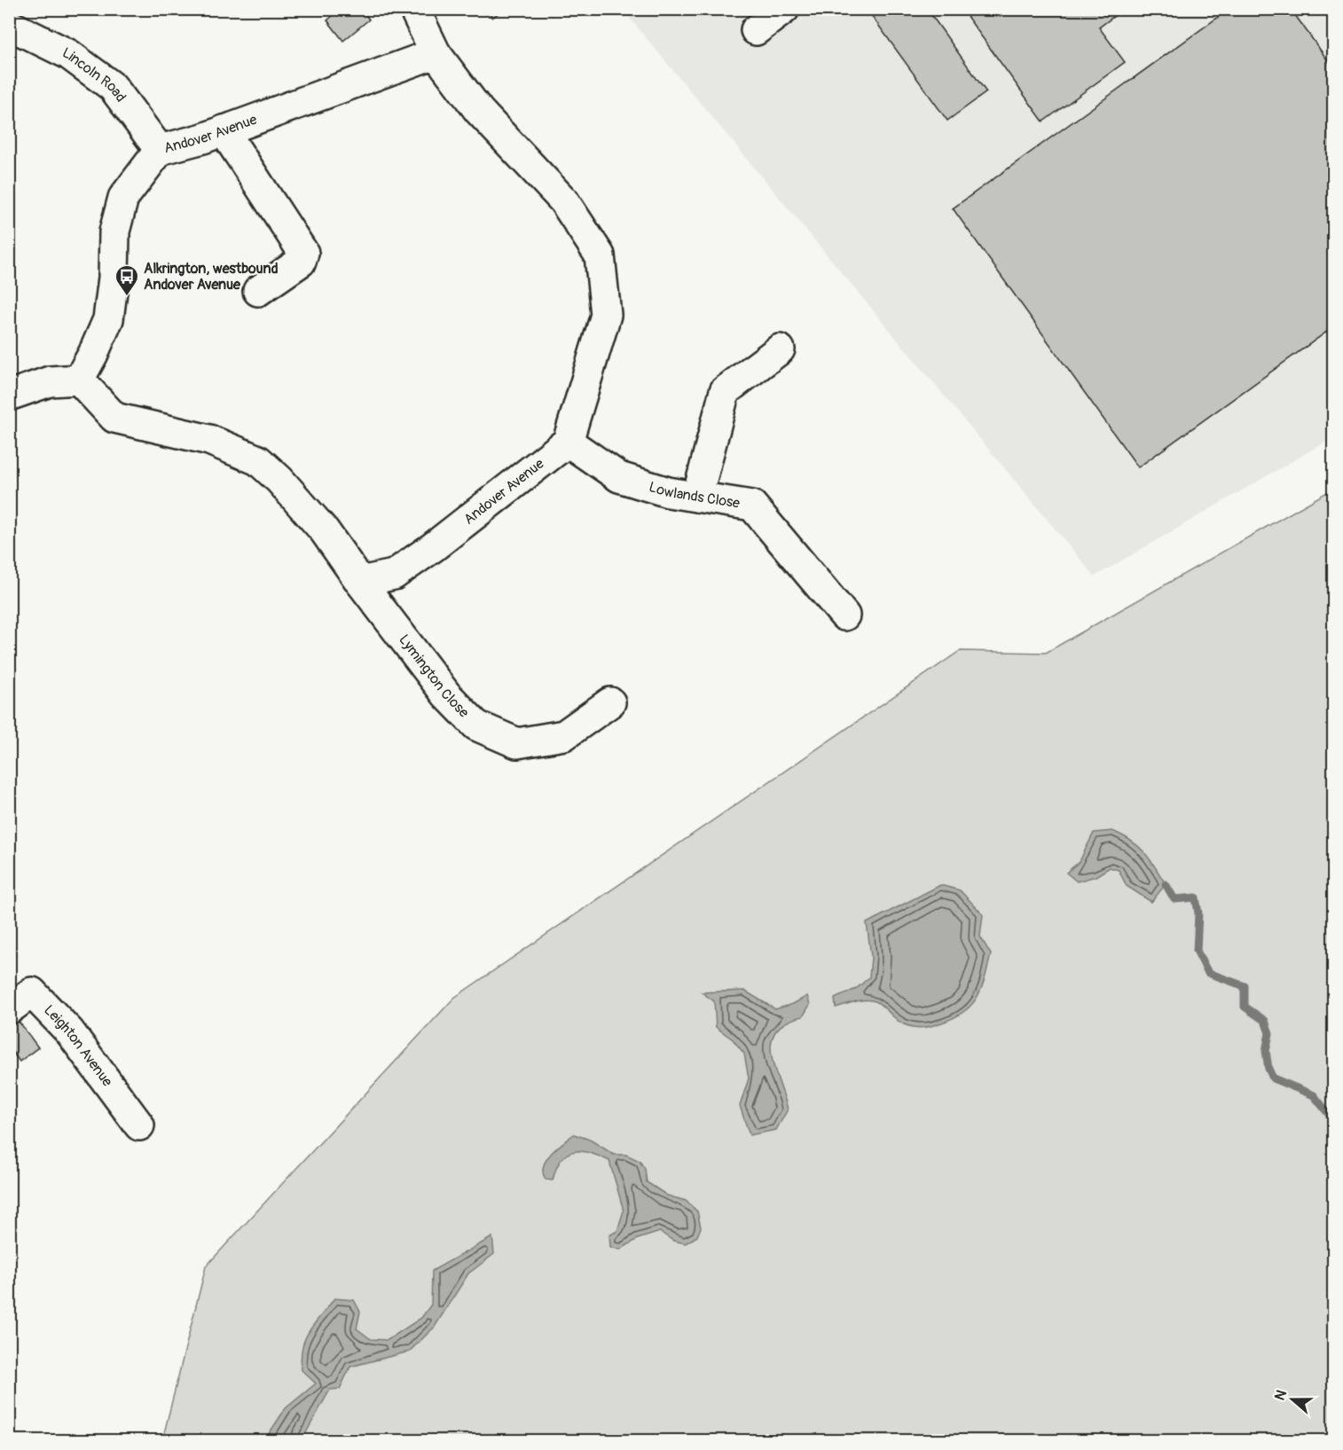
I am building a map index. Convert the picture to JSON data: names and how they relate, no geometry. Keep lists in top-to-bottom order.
{
  "streets": {
    "street": [
      "Lincoln Road",
      "Andover Avenue",
      "Lowlands Close",
      "Lymington Close",
      "Leighton Avenue"
    ]
  },
  "crossings": [
    ["Lincoln Road", "Andover Avenue"],
    ["Andover Avenue", "Lowlands Close"],
    ["Andover Avenue", "Lymington Close"]
  ],
  "places": {
    "bus stop": ["Alkrington, westbound Andover Avenue"]
  },
  "north": "left"
}
